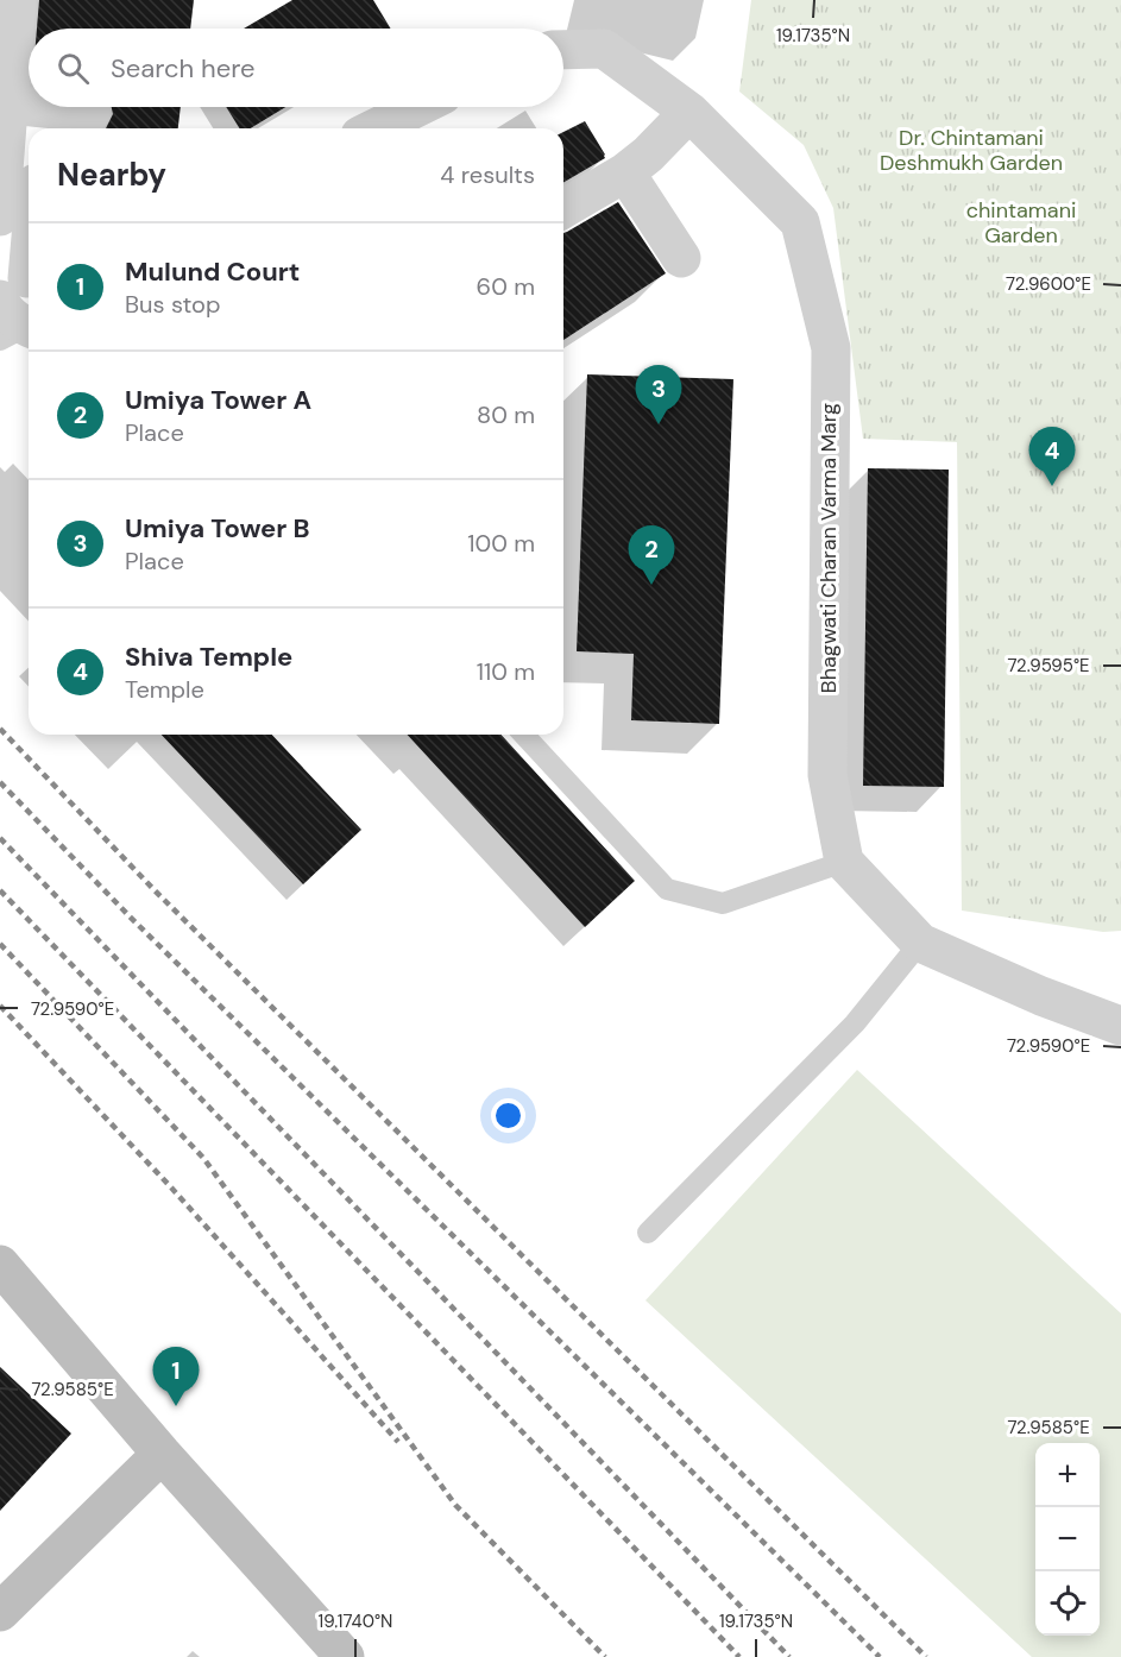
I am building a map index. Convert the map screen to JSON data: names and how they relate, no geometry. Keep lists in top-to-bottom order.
{
  "streets": {
    "street": ["Bhagwati Charan Varma Marg"]
  },
  "parks": ["Dr. Chintamani Deshmukh Garden", "chintamani Garden"],
  "page": {
    "search": "Search here",
    "heading": ["Nearby", "4 results"],
    "list": [
      {
        "mark": "1",
        "name": "Mulund Court",
        "note": "Bus stop",
        "value": "60 m"
      },
      {
        "mark": "2",
        "name": "Umiya Tower A",
        "note": "Place",
        "value": "80 m"
      },
      {
        "mark": "3",
        "name": "Umiya Tower B",
        "note": "Place",
        "value": "100 m"
      },
      {
        "mark": "4",
        "name": "Shiva Temple",
        "note": "Temple",
        "value": "110 m"
      }
    ],
    "pins": [
      "3",
      "4",
      "2",
      "1"
    ],
    "map_buttons": ["+", "−"]
  },
  "coordinates": [
    "19.1735°N",
    "72.9600°E",
    "72.9595°E",
    "72.9590°E",
    "72.9585°E",
    "19.1740°N"
  ]
}
